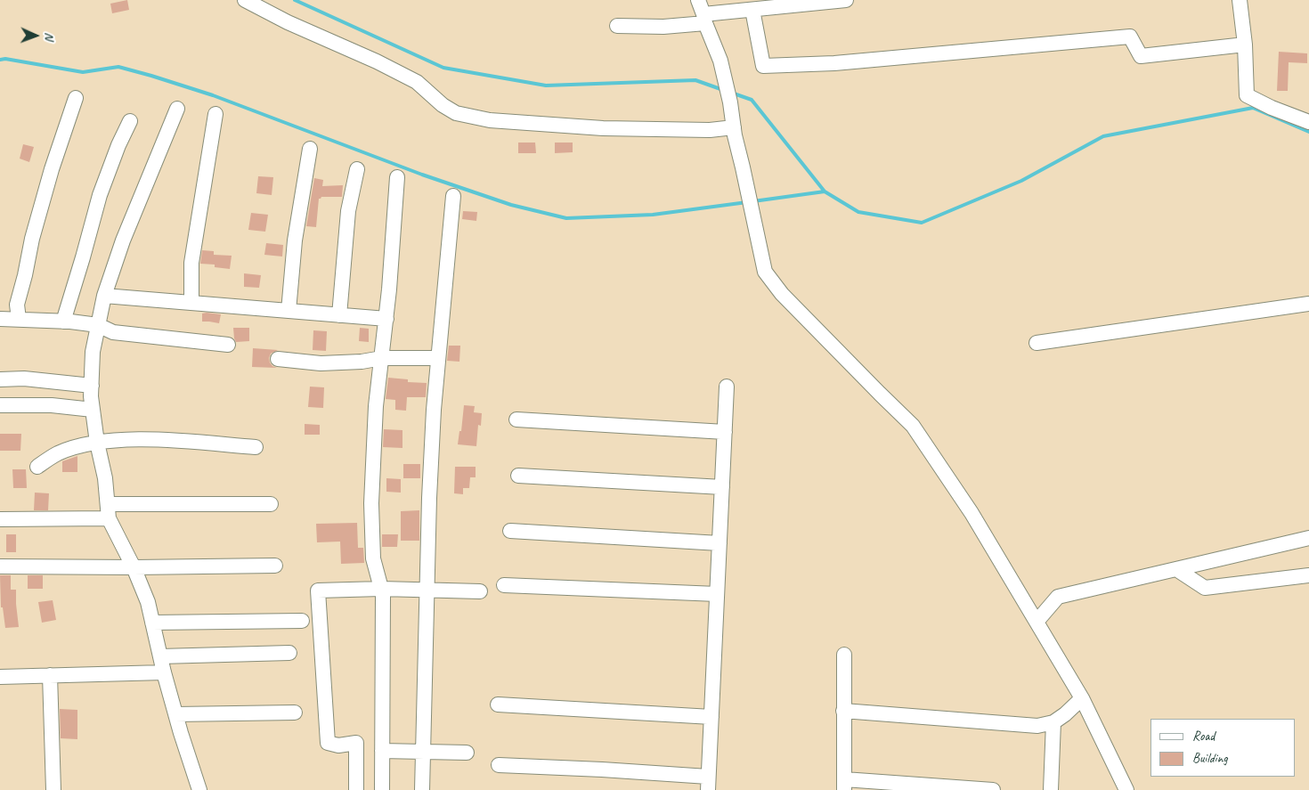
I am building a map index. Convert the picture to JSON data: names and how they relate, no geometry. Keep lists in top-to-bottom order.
{
  "legend": ["Road", "Building"],
  "north": "right"
}
